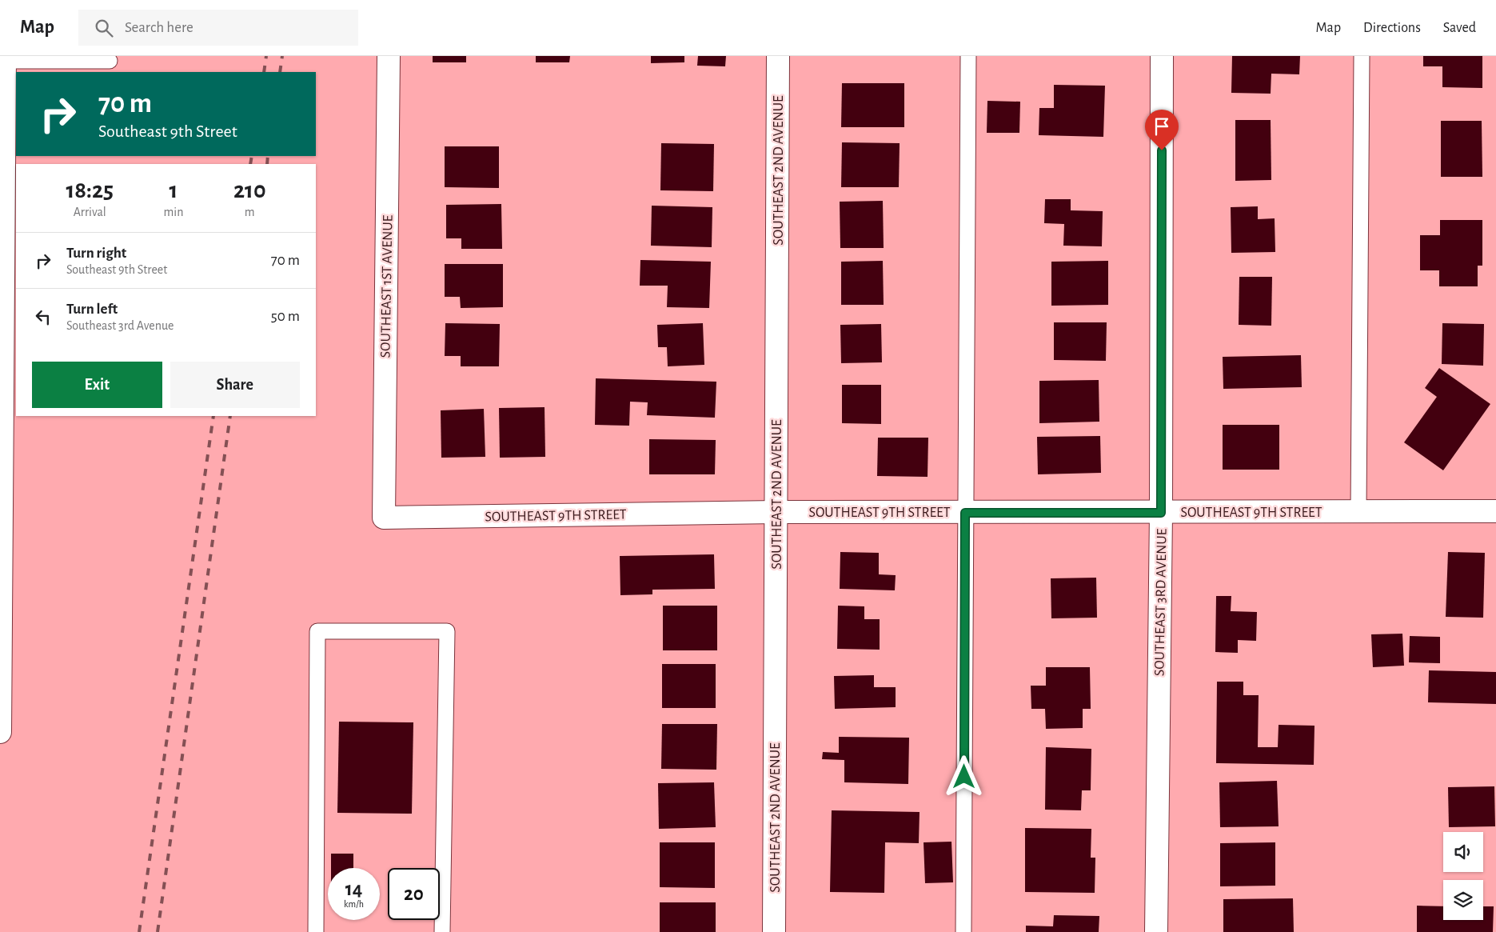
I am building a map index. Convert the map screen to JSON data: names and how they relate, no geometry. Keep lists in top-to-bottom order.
{
  "streets": {
    "street": [
      "SOUTHEAST 2ND AVENUE",
      "SOUTHEAST 1ST AVENUE",
      "SOUTHEAST 9TH STREET",
      "SOUTHEAST 3RD AVENUE"
    ]
  },
  "crossings": [
    ["SOUTHEAST 2ND AVENUE", "SOUTHEAST 9TH STREET"],
    ["SOUTHEAST 1ST AVENUE", "SOUTHEAST 9TH STREET"],
    ["SOUTHEAST 9TH STREET", "SOUTHEAST 3RD AVENUE"]
  ],
  "page": {
    "header": "Map",
    "search": "Search here",
    "nav": ["Map", "Directions", "Saved"],
    "turn": ["70 m", "Southeast 9th Street"],
    "eta": [
      "18:25",
      "Arrival",
      "1",
      "min",
      "210",
      "m"
    ],
    "list": [
      {
        "name": "Turn right",
        "note": "Southeast 9th Street",
        "value": "70 m"
      },
      {
        "name": "Turn left",
        "note": "Southeast 3rd Avenue",
        "value": "50 m"
      }
    ],
    "buttons": ["Exit", "Share"],
    "speed": "14 km/h",
    "limit": "20"
  }
}
